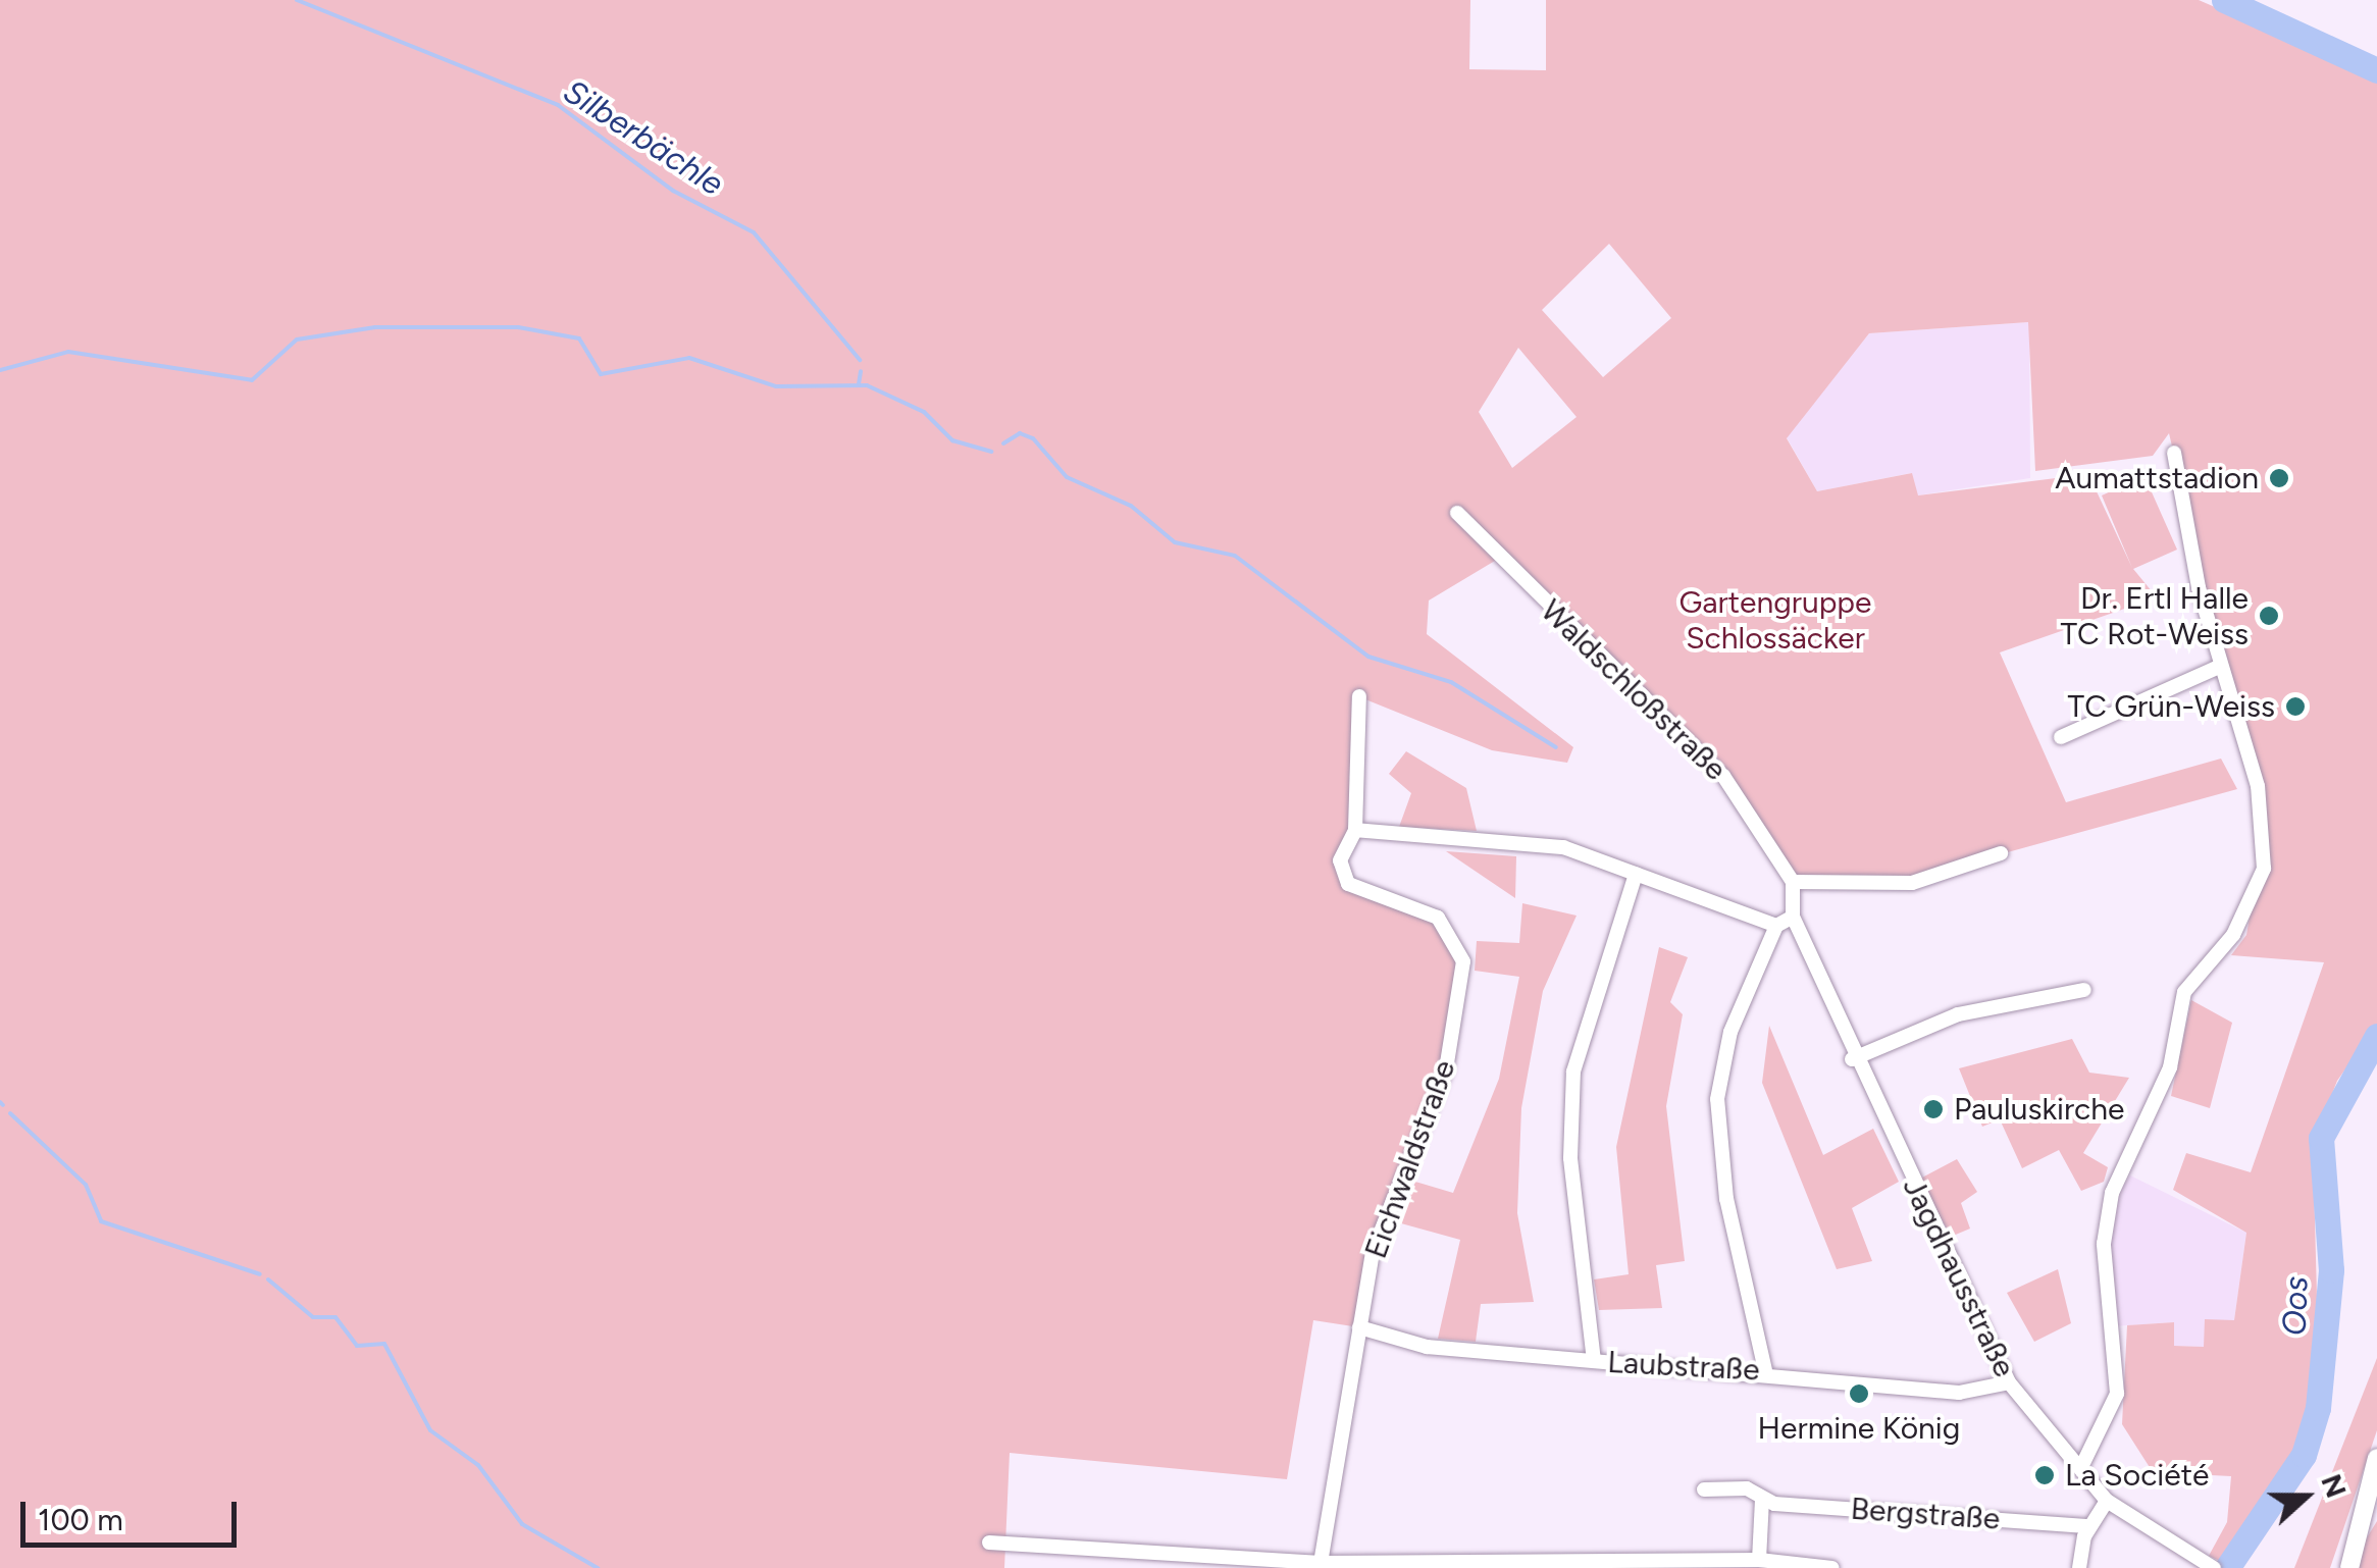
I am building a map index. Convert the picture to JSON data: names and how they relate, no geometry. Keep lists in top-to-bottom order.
{
  "streets": {
    "street": [
      "Waldschloßstraße",
      "Eichwaldstraße",
      "Jagdhausstraße",
      "Laubstraße",
      "Bergstraße"
    ]
  },
  "crossings": [
    ["Waldschloßstraße", "Jagdhausstraße"],
    ["Eichwaldstraße", "Laubstraße"],
    ["Jagdhausstraße", "Laubstraße"]
  ],
  "water": ["Silberbächle", "Oos"],
  "parks": ["Gartengruppe Schlossäcker"],
  "places": [
    "Aumattstadion",
    "Dr. Ertl Halle TC Rot-Weiss",
    "TC Grün-Weiss",
    "Pauluskirche",
    "Hermine König",
    "La Société"
  ],
  "scale_bar": "100 m",
  "north": "right"
}
